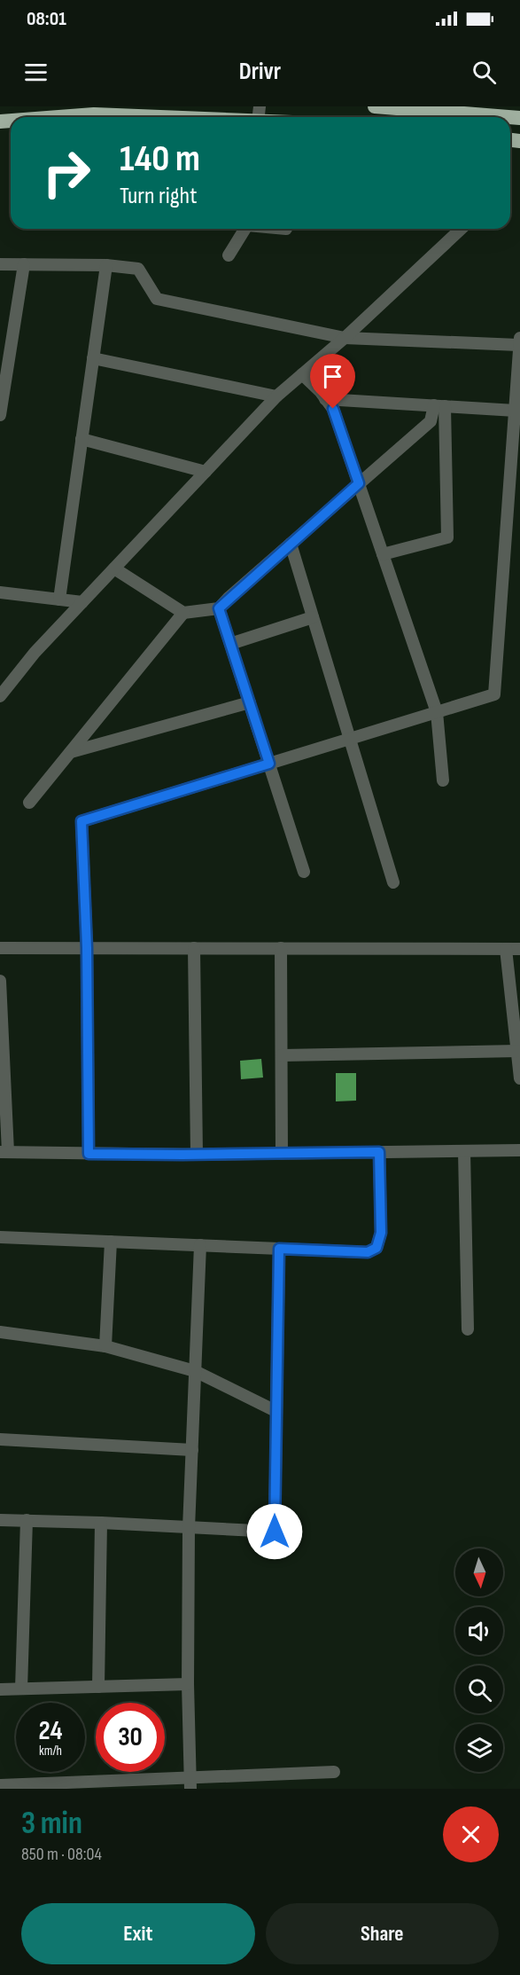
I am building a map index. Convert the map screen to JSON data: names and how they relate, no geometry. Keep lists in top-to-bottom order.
{
  "north": "bottom",
  "page": {
    "status": "08:01",
    "header": "Drivr",
    "turn": ["140 m", "Turn right"],
    "speed": "24 km/h",
    "limit": "30",
    "heading": ["3 min", "850 m · 08:04"],
    "buttons": ["Exit", "Share"]
  }
}
